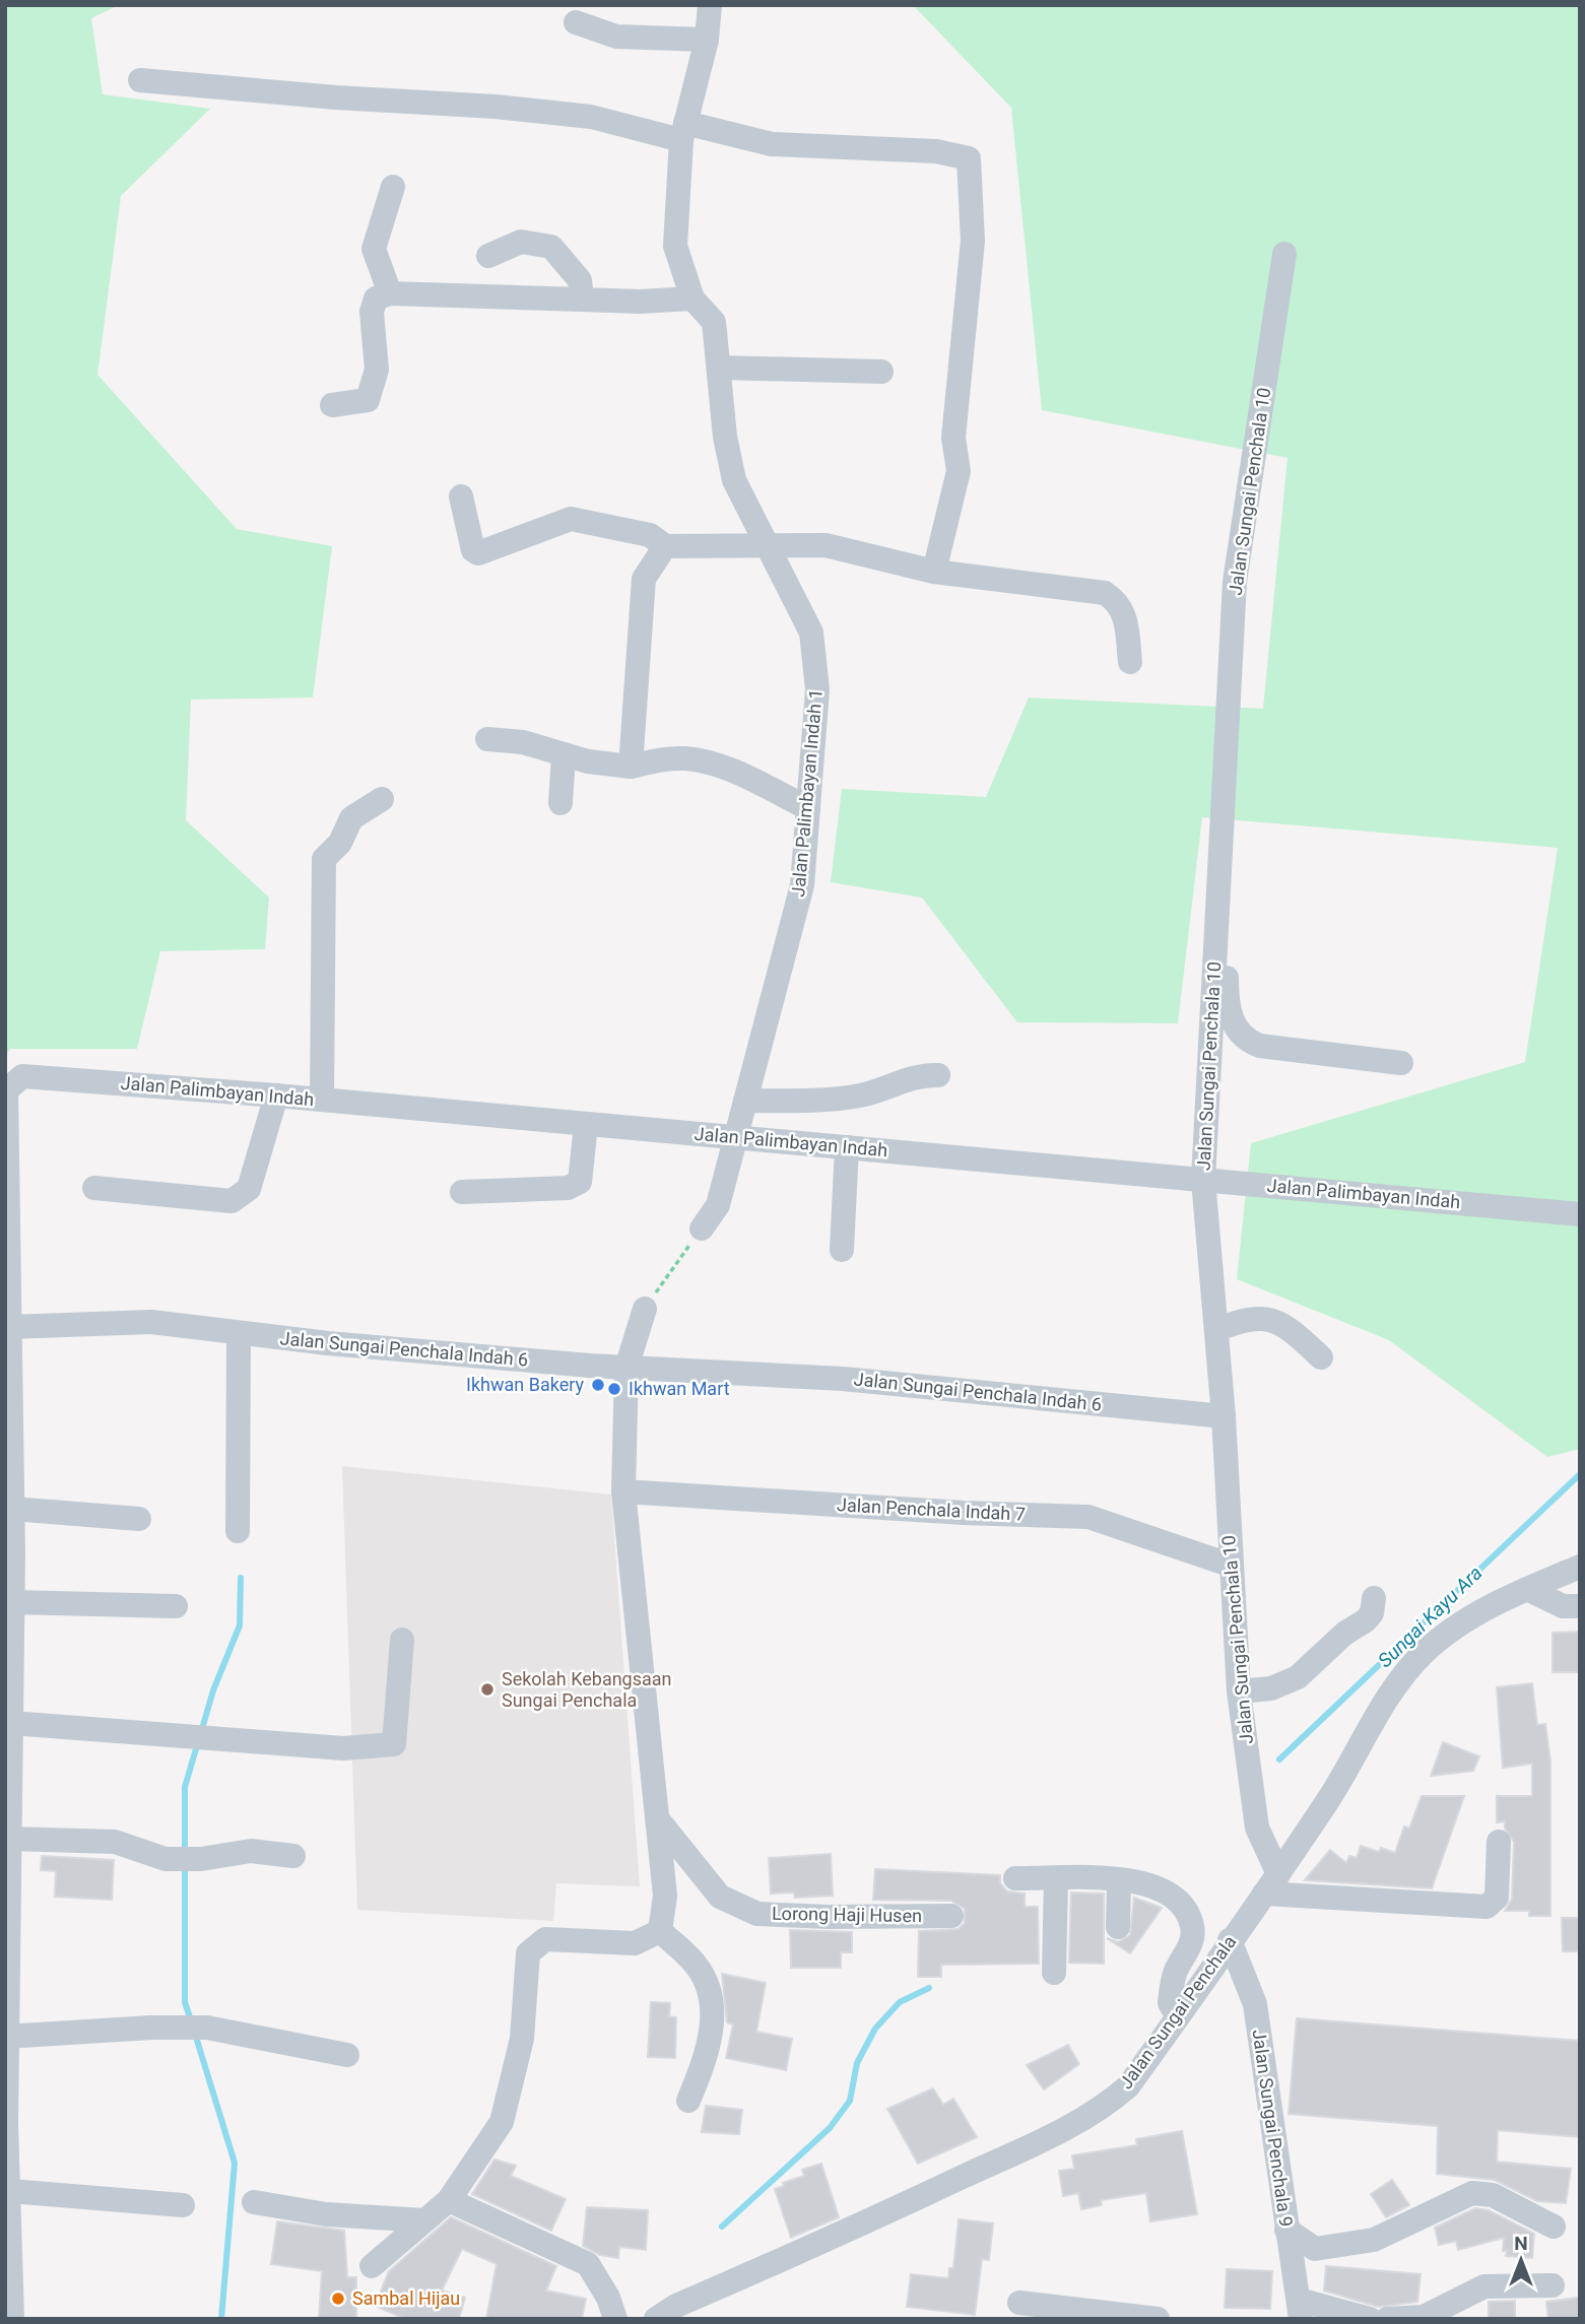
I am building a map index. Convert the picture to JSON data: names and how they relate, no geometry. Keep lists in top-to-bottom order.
{
  "streets": {
    "street": [
      "Jalan Sungai Penchala 10",
      "Jalan Palimbayan Indah 1",
      "Jalan Palimbayan Indah",
      "Jalan Sungai Penchala Indah 6",
      "Jalan Penchala Indah 7",
      "Lorong Haji Husen",
      "Jalan Sungai Penchala",
      "Jalan Sungai Penchala 9"
    ]
  },
  "crossings": [
    ["Jalan Sungai Penchala 10", "Jalan Palimbayan Indah"],
    ["Jalan Sungai Penchala 10", "Jalan Sungai Penchala Indah 6"],
    ["Jalan Sungai Penchala 10", "Jalan Penchala Indah 7"],
    ["Jalan Sungai Penchala 10", "Jalan Sungai Penchala"],
    ["Jalan Palimbayan Indah 1", "Jalan Palimbayan Indah"],
    ["Jalan Sungai Penchala", "Jalan Sungai Penchala 9"]
  ],
  "water": ["Sungai Kayu Ara"],
  "places": [
    "Ikhwan Bakery",
    "Ikhwan Mart",
    "Sekolah Kebangsaan Sungai Penchala",
    "Sambal Hijau"
  ],
  "north": "top"
}
